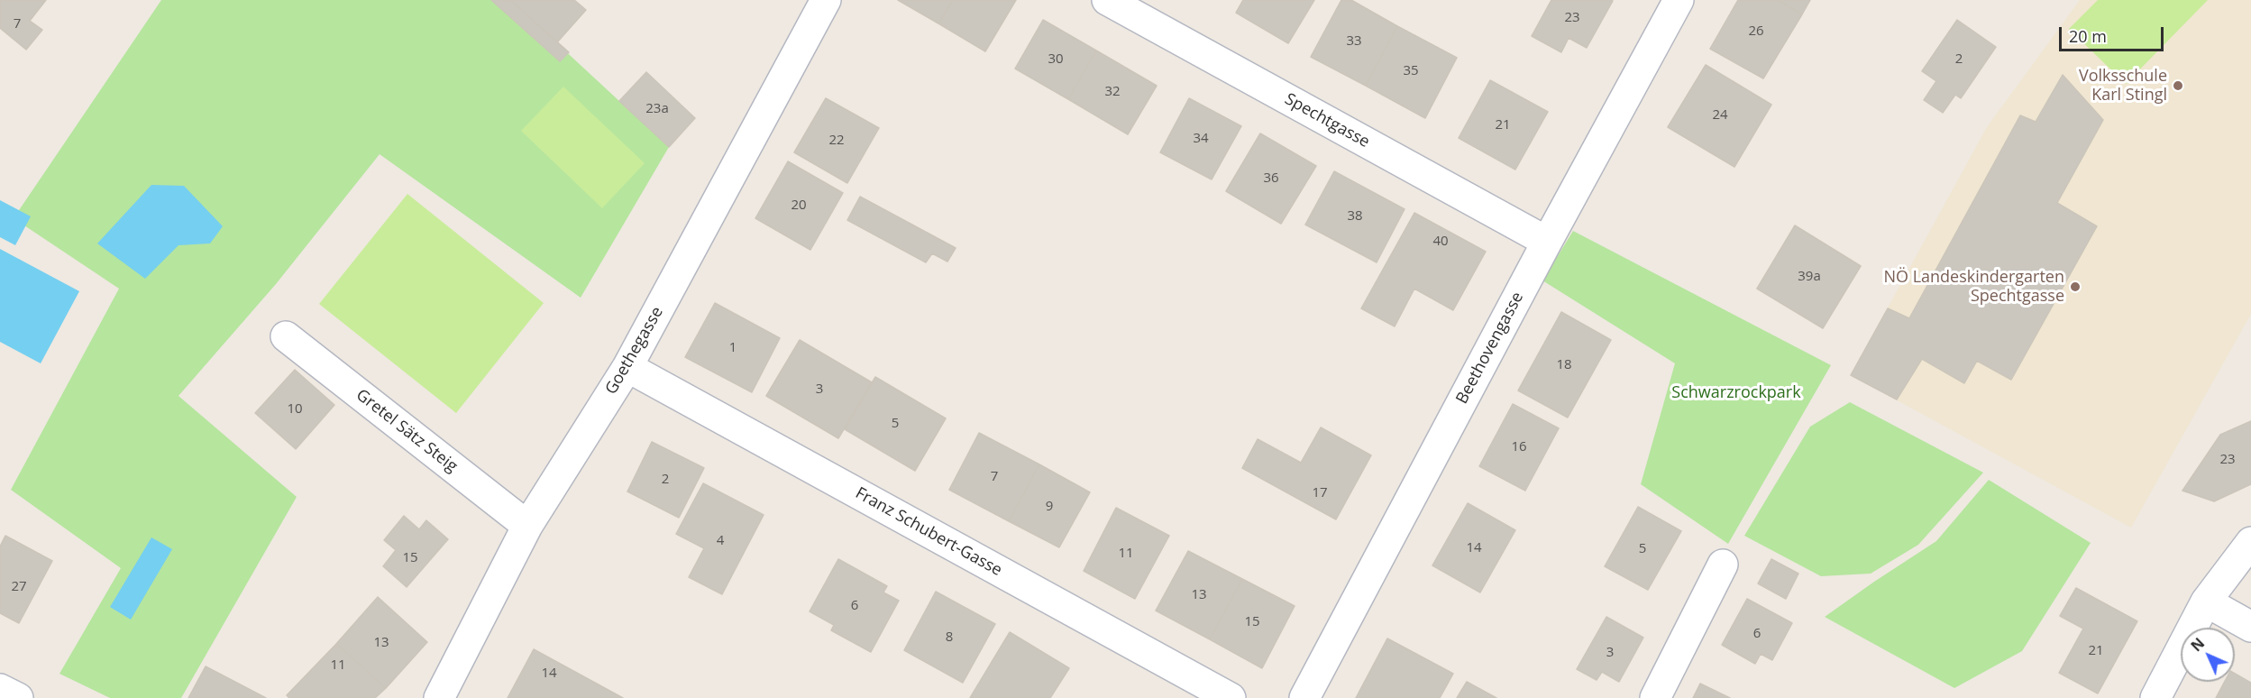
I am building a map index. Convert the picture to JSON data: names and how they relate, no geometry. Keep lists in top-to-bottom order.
{
  "streets": {
    "street": [
      "Spechtgasse",
      "Beethovengasse",
      "Goethegasse",
      "Gretel Sätz Steig",
      "Franz Schubert-Gasse"
    ]
  },
  "crossings": [
    ["Spechtgasse", "Beethovengasse"],
    ["Goethegasse", "Gretel Sätz Steig"],
    ["Goethegasse", "Franz Schubert-Gasse"]
  ],
  "parks": ["Schwarzrockpark"],
  "places": ["Volksschule Karl Stingl", "NÖ Landeskindergarten Spechtgasse"],
  "house_numbers": [
    "23",
    "7",
    "26",
    "33",
    "30",
    "2",
    "35",
    "32",
    "23a",
    "24",
    "21",
    "34",
    "22",
    "36",
    "20",
    "38",
    "40",
    "39a",
    "1",
    "18",
    "3",
    "10",
    "5",
    "16",
    "23",
    "7",
    "2",
    "17",
    "9",
    "4",
    "14",
    "5",
    "11",
    "15",
    "27",
    "13",
    "6",
    "15",
    "6",
    "8",
    "13",
    "21",
    "3",
    "11",
    "14"
  ],
  "scale_bar": "20 m",
  "north": "top left"
}
